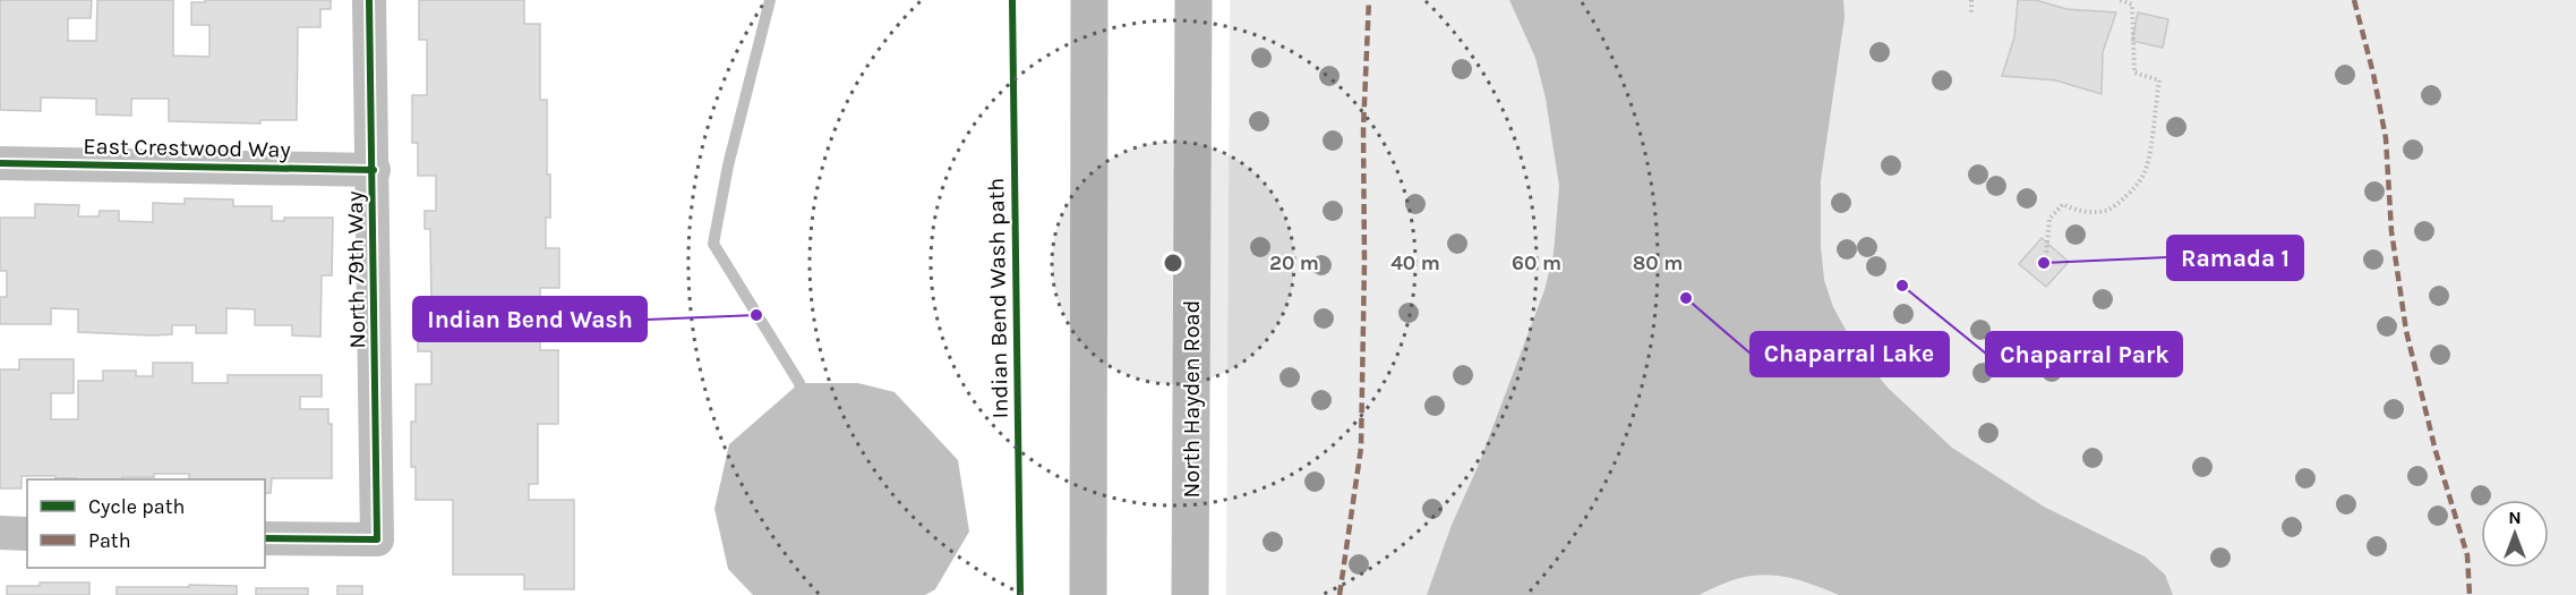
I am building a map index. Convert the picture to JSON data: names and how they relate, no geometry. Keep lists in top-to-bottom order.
{
  "streets": {
    "main road": ["North Hayden Road"],
    "street": ["East Crestwood Way", "North 79th Way"],
    "cycle path": ["Indian Bend Wash path"]
  },
  "crossings": [
    ["East Crestwood Way", "North 79th Way"]
  ],
  "places": [
    "Ramada 1",
    "Chaparral Park",
    "Chaparral Lake",
    "Indian Bend Wash"
  ],
  "legend": ["Cycle path", "Path"],
  "north": "top",
  "rings": [
    "20 m",
    "40 m",
    "60 m",
    "80 m"
  ]
}
